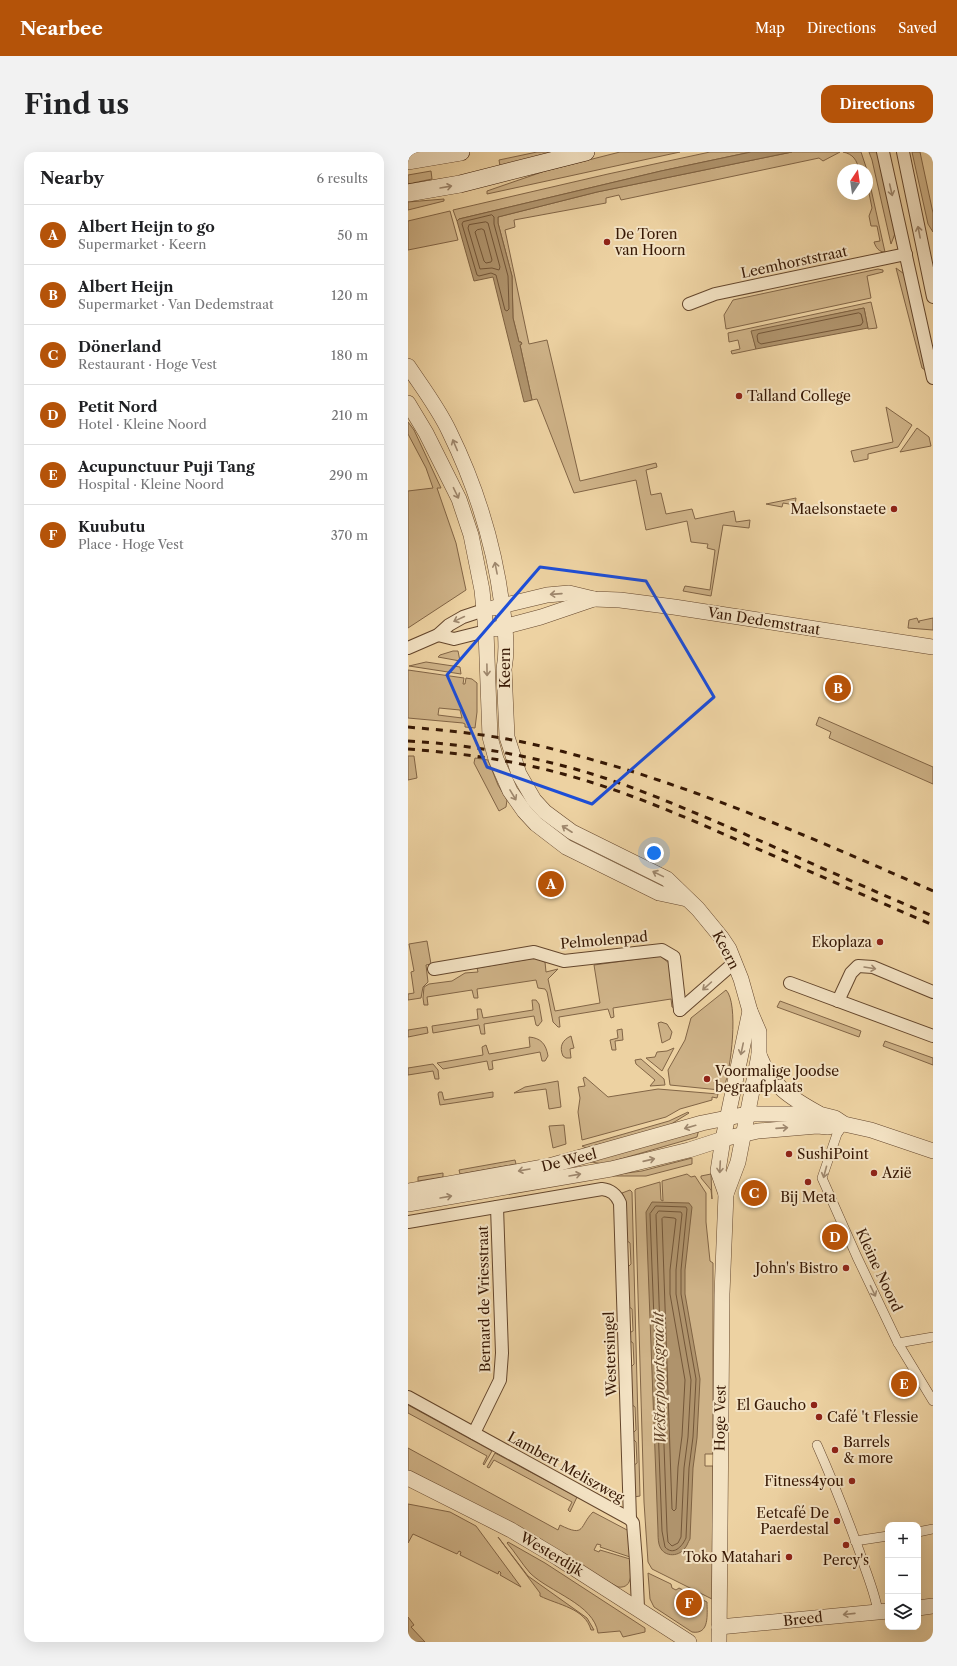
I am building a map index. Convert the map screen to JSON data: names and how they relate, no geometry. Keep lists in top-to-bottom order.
{
  "streets": {
    "street": [
      "Leemhorststraat",
      "Van Dedemstraat",
      "Keern",
      "Pelmolenpad",
      "De Weel",
      "Kleine Noord",
      "Bernard de Vriesstraat",
      "Westersingel",
      "Hoge Vest",
      "Lambert Meliszweg",
      "Westerdijk",
      "Breed"
    ]
  },
  "crossings": [
    ["Van Dedemstraat", "Keern"],
    ["Keern", "Pelmolenpad"],
    ["Keern", "De Weel"],
    ["Keern", "Hoge Vest"],
    ["De Weel", "Kleine Noord"],
    ["De Weel", "Hoge Vest"],
    ["Bernard de Vriesstraat", "Westersingel"],
    ["Bernard de Vriesstraat", "Lambert Meliszweg"],
    ["Westersingel", "Lambert Meliszweg"],
    ["Hoge Vest", "Breed"],
    ["Lambert Meliszweg", "Westerdijk"]
  ],
  "one_way": ["Pelmolenpad", "Kleine Noord", "Breed"],
  "water": ["Westerpoortsgracht"],
  "places": [
    "De Toren van Hoorn",
    "Talland College",
    "Maelsonstaete",
    "Ekoplaza",
    "Voormalige Joodse begraafplaats",
    "SushiPoint",
    "Azië",
    "Bij Meta",
    "John's Bistro",
    "El Gaucho",
    "Café 't Flessie",
    "Barrels & more",
    "Fitness4you",
    "Eetcafé De Paerdestal",
    "Percy's",
    "Toko Matahari"
  ],
  "north": "top",
  "page": {
    "header": "Nearbee",
    "nav": ["Map", "Directions", "Saved"],
    "buttons": "Directions",
    "title": "Find us",
    "heading": ["Nearby", "6 results"],
    "list": [
      {
        "mark": "A",
        "name": "Albert Heijn to go",
        "note": "Supermarket · Keern",
        "value": "50 m"
      },
      {
        "mark": "B",
        "name": "Albert Heijn",
        "note": "Supermarket · Van Dedemstraat",
        "value": "120 m"
      },
      {
        "mark": "C",
        "name": "Dönerland",
        "note": "Restaurant · Hoge Vest",
        "value": "180 m"
      },
      {
        "mark": "D",
        "name": "Petit Nord",
        "note": "Hotel · Kleine Noord",
        "value": "210 m"
      },
      {
        "mark": "E",
        "name": "Acupunctuur Puji Tang",
        "note": "Hospital · Kleine Noord",
        "value": "290 m"
      },
      {
        "mark": "F",
        "name": "Kuubutu",
        "note": "Place · Hoge Vest",
        "value": "370 m"
      }
    ],
    "pins": [
      "B",
      "A",
      "C",
      "D",
      "E",
      "F"
    ],
    "map_buttons": ["+", "−"]
  }
}
